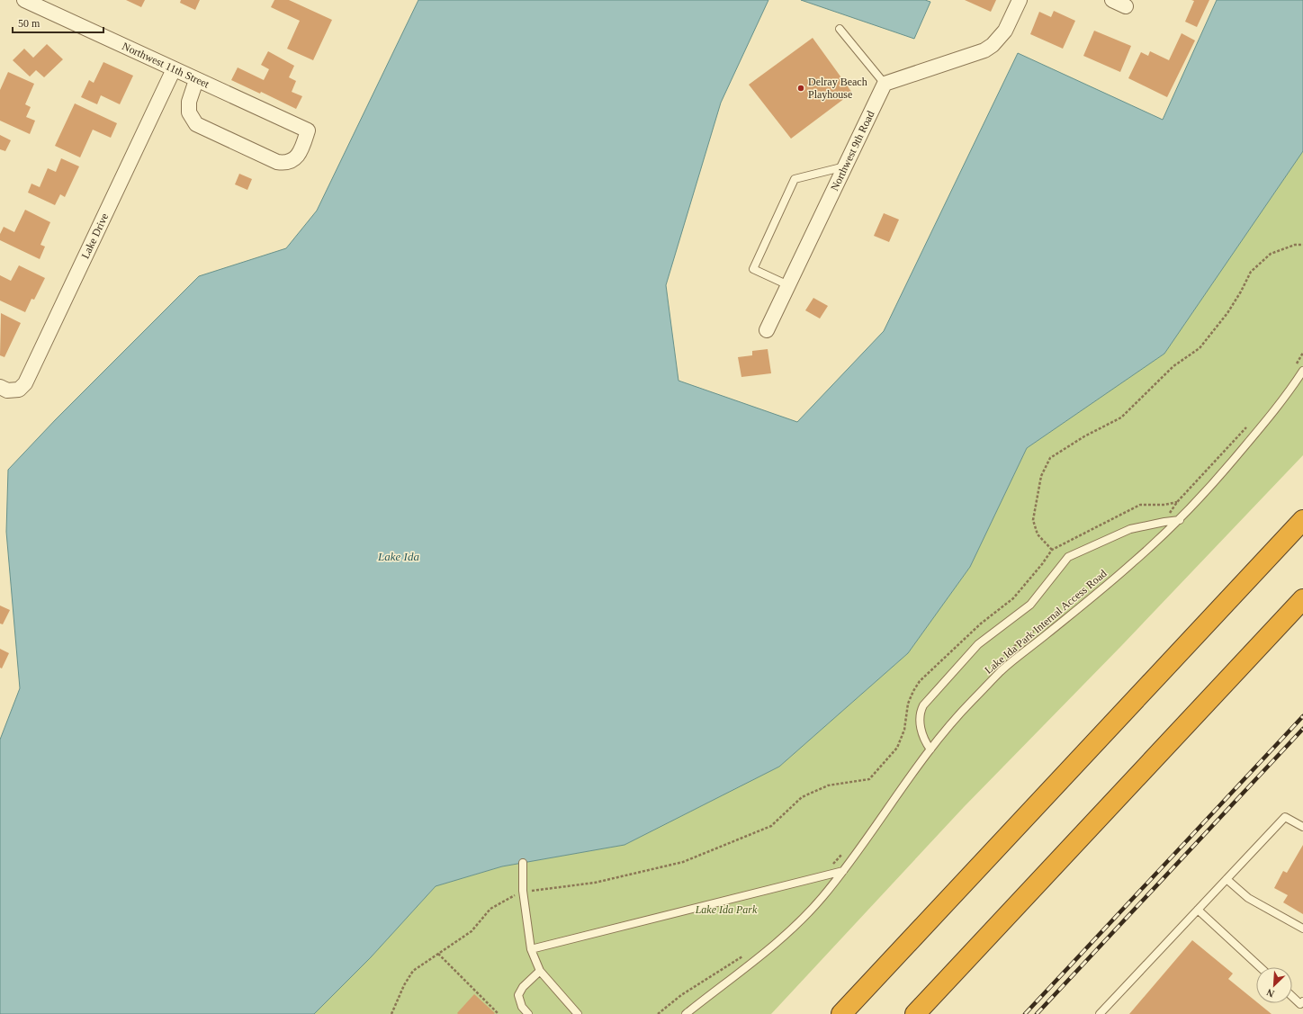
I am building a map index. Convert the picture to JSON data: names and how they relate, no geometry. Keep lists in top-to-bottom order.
{
  "streets": {
    "street": ["Northwest 11th Street", "Northwest 9th Road", "Lake Drive"],
    "lane": ["Lake Ida Park Internal Access Road"]
  },
  "crossings": [
    ["Northwest 11th Street", "Lake Drive"]
  ],
  "water": ["Lake Ida"],
  "parks": ["Lake Ida Park"],
  "places": ["Delray Beach Playhouse"],
  "scale_bar": "50 m",
  "north": "bottom left"
}
